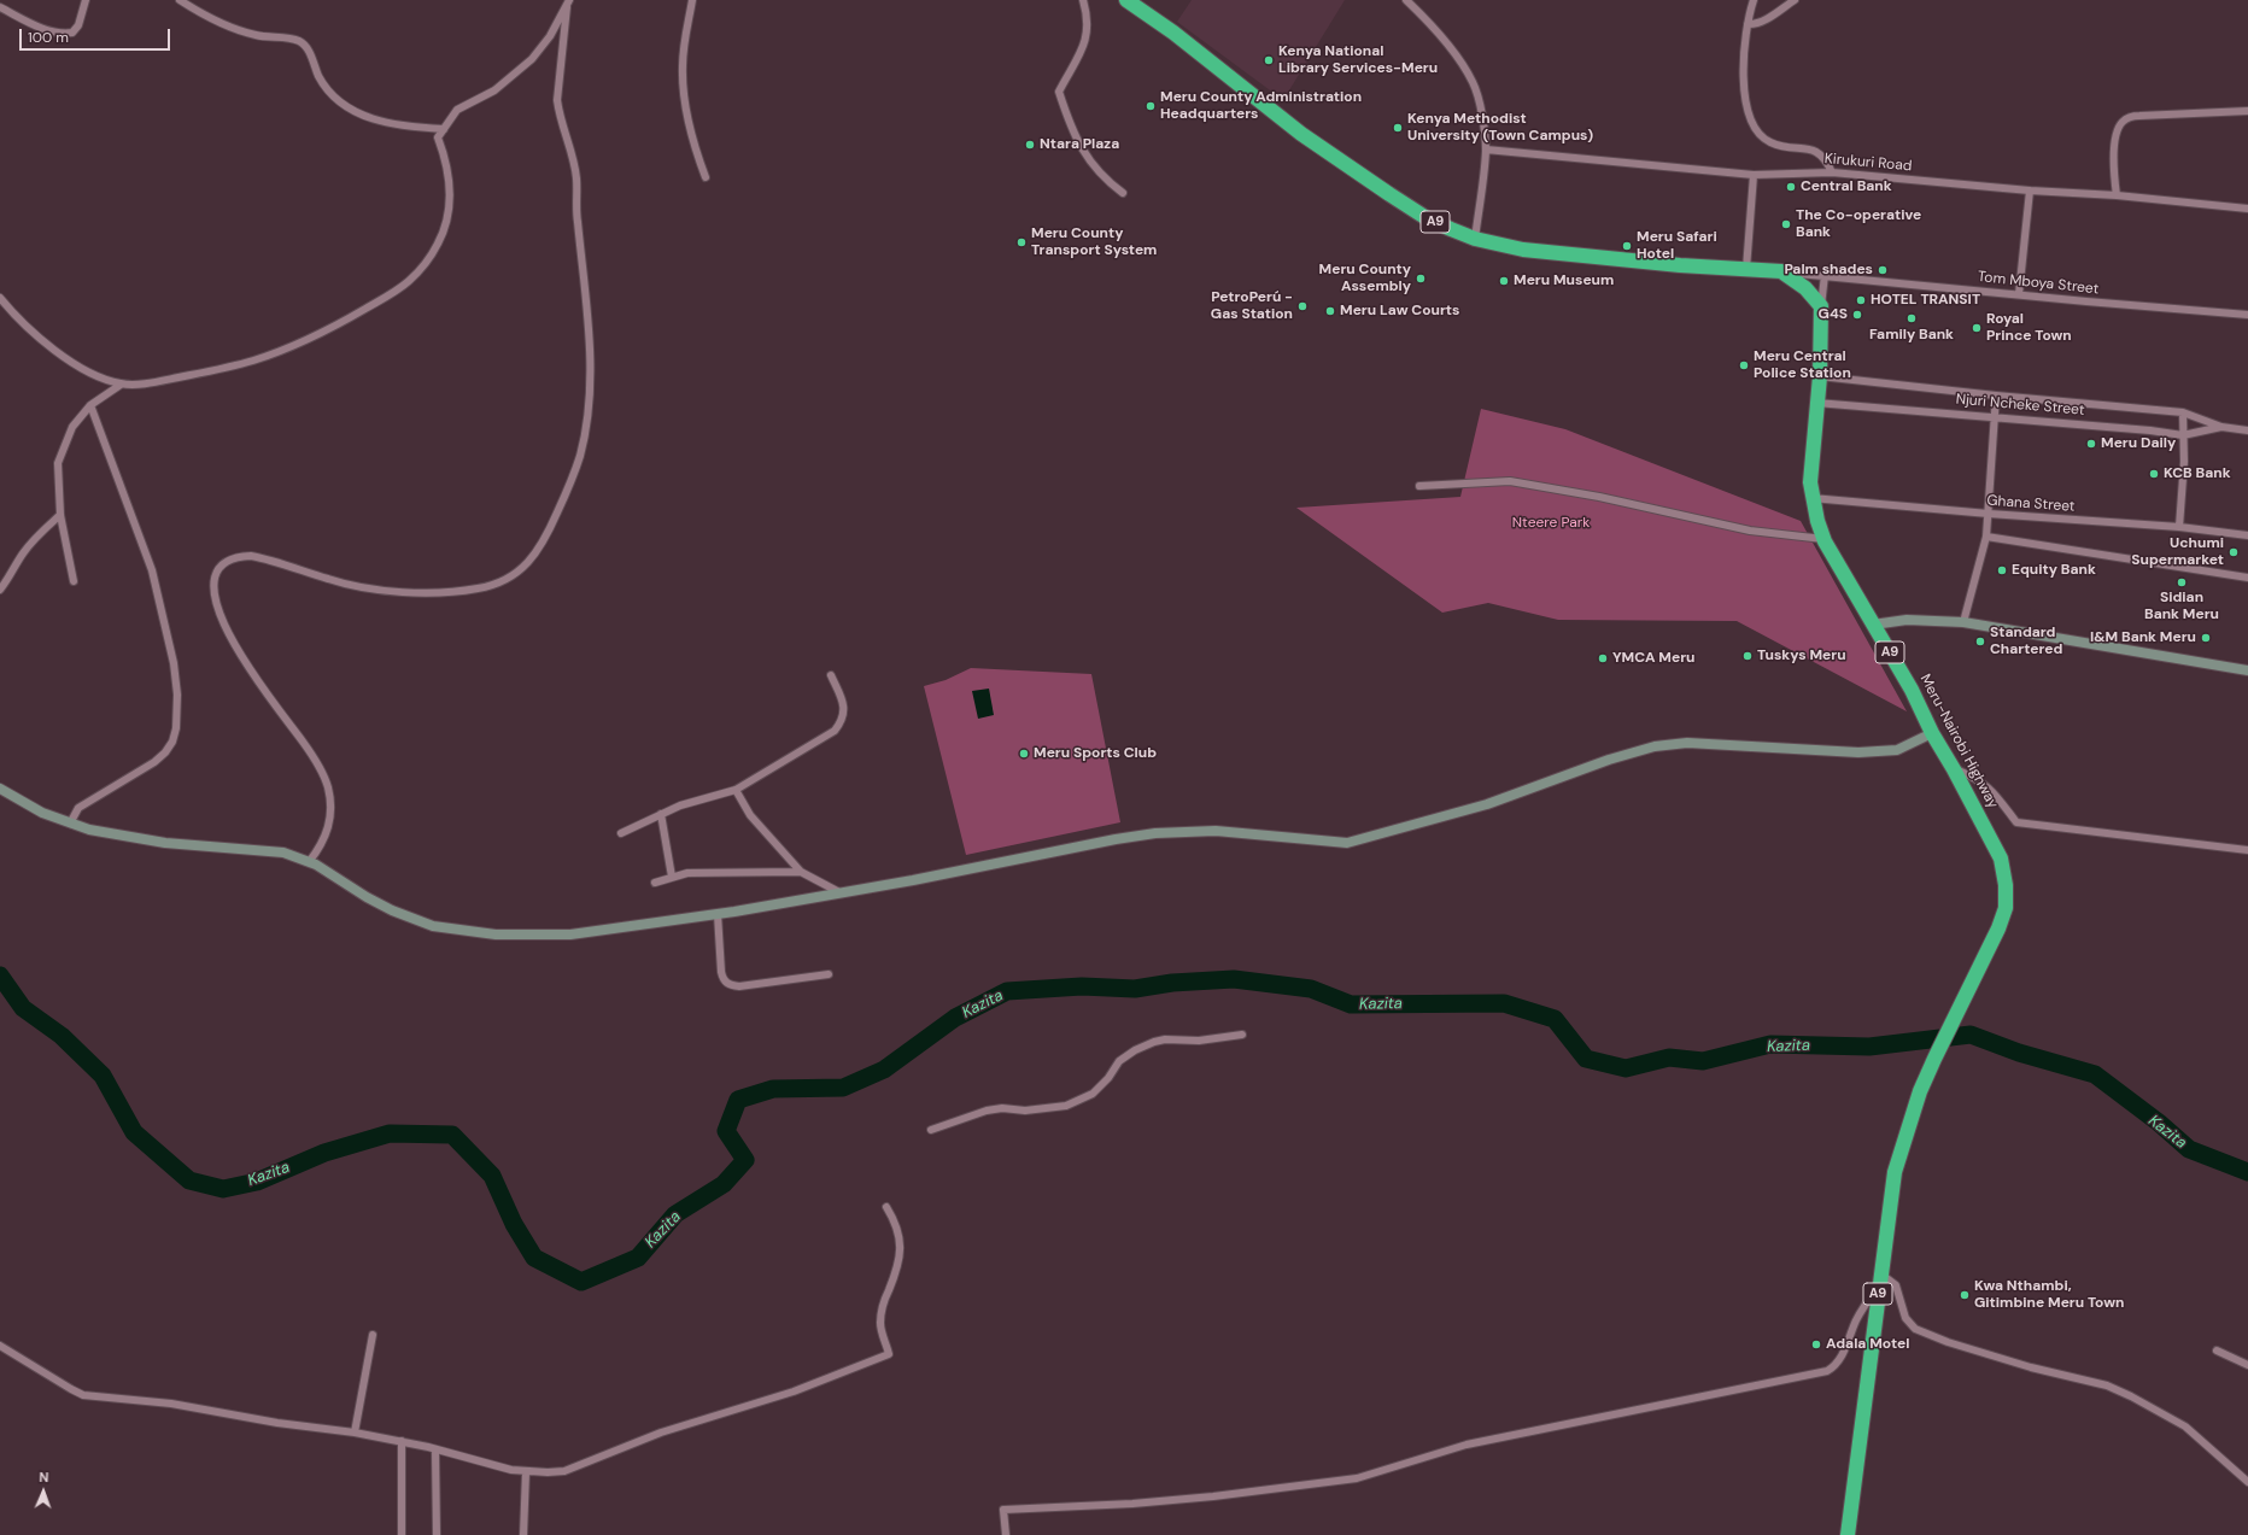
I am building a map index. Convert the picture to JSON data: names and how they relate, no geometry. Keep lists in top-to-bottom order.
{
  "streets": {
    "highway": ["A9", "Meru-Nairobi Highway"],
    "street": [
      "Kirukuri Road",
      "Tom Mboya Street",
      "Njuri Ncheke Street",
      "Ghana Street"
    ]
  },
  "crossings": [
    ["A9", "Tom Mboya Street"],
    ["A9", "Meru-Nairobi Highway"],
    ["Njuri Ncheke Street", "Meru-Nairobi Highway"],
    ["Ghana Street", "Meru-Nairobi Highway"]
  ],
  "water": ["Kazita"],
  "parks": ["Nteere Park"],
  "places": [
    "Kenya National Library Services-Meru",
    "Meru County Administration Headquarters",
    "Kenya Methodist University (Town Campus)",
    "Ntara Plaza",
    "Central Bank",
    "The Co-operative Bank",
    "Meru County Transport System",
    "Meru Safari Hotel",
    "Palm shades",
    "Meru County Assembly",
    "Meru Museum",
    "HOTEL TRANSIT",
    "PetroPerú - Gas Station",
    "Meru Law Courts",
    "G4S",
    "Family Bank",
    "Royal Prince Town",
    "Meru Central Police Station",
    "Meru Daily",
    "KCB Bank",
    "Uchumi Supermarket",
    "Equity Bank",
    "Sidian Bank Meru",
    "I&M Bank Meru",
    "Standard Chartered",
    "Tuskys Meru",
    "YMCA Meru",
    "Meru Sports Club",
    "Kwa Nthambi, Gitimbine Meru Town",
    "Adala Motel"
  ],
  "scale_bar": "100 m",
  "north": "top"
}
